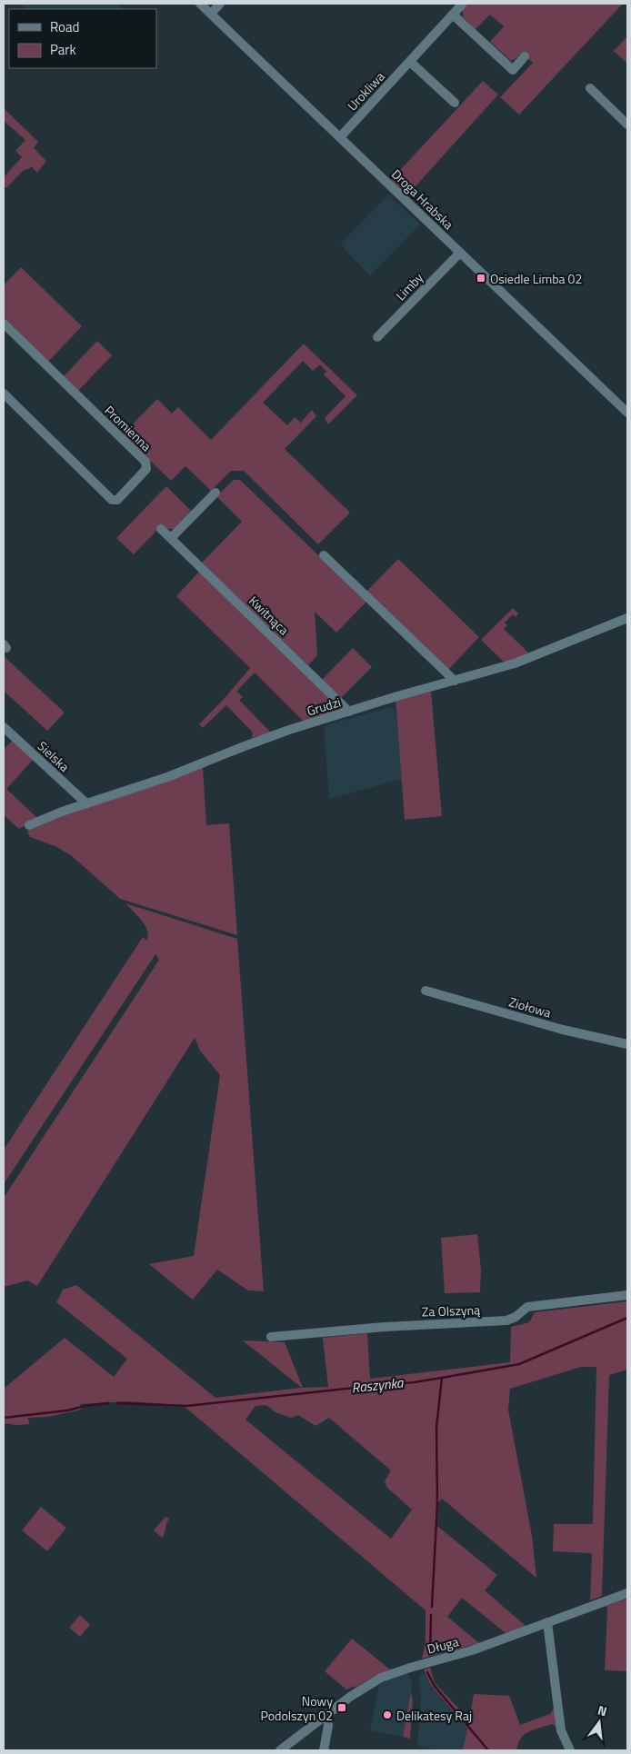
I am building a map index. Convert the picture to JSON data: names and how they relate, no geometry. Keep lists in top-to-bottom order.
{
  "streets": {
    "street": [
      "Urokliwa",
      "Droga Hrabska",
      "Limby",
      "Promienna",
      "Kwitnąca",
      "Grudzi",
      "Sielska",
      "Ziołowa",
      "Za Olszyną",
      "Długa"
    ]
  },
  "crossings": [
    ["Urokliwa", "Droga Hrabska"],
    ["Droga Hrabska", "Limby"],
    ["Kwitnąca", "Grudzi"],
    ["Grudzi", "Sielska"]
  ],
  "water": ["Raszynka"],
  "places": {
    "transit": ["Osiedle Limba 02", "Nowy Podolszyn 02"],
    "other": ["Delikatesy Raj"]
  },
  "legend": ["Road", "Park"],
  "north": "top"
}
